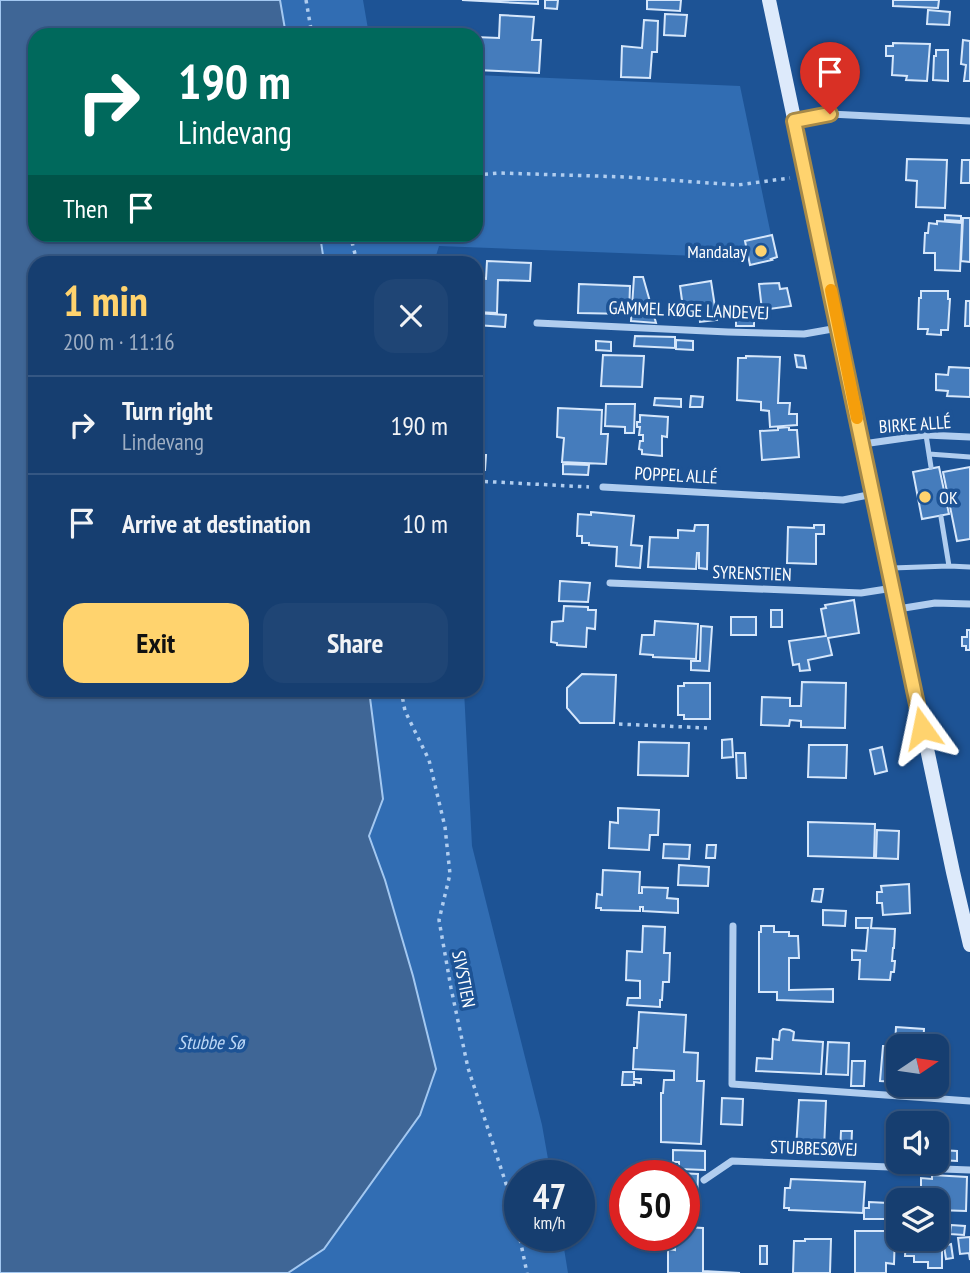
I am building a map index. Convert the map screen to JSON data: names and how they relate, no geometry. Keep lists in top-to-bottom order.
{
  "streets": {
    "street": [
      "GAMMEL KØGE LANDEVEJ",
      "BIRKE ALLÉ",
      "POPPEL ALLÉ",
      "SYRENSTIEN",
      "STUBBESØVEJ"
    ],
    "path": ["SIVSTIEN"]
  },
  "water": ["Stubbe Sø"],
  "places": ["Mandalay", "OK"],
  "north": "right",
  "page": {
    "turn": ["190 m", "Lindevang"],
    "then": "Then",
    "heading": ["1 min", "200 m · 11:16"],
    "list": [
      {
        "name": "Turn right",
        "note": "Lindevang",
        "value": "190 m"
      },
      {
        "name": "Arrive at destination",
        "value": "10 m"
      }
    ],
    "buttons": ["Exit", "Share"],
    "speed": "47 km/h",
    "limit": "50"
  }
}
